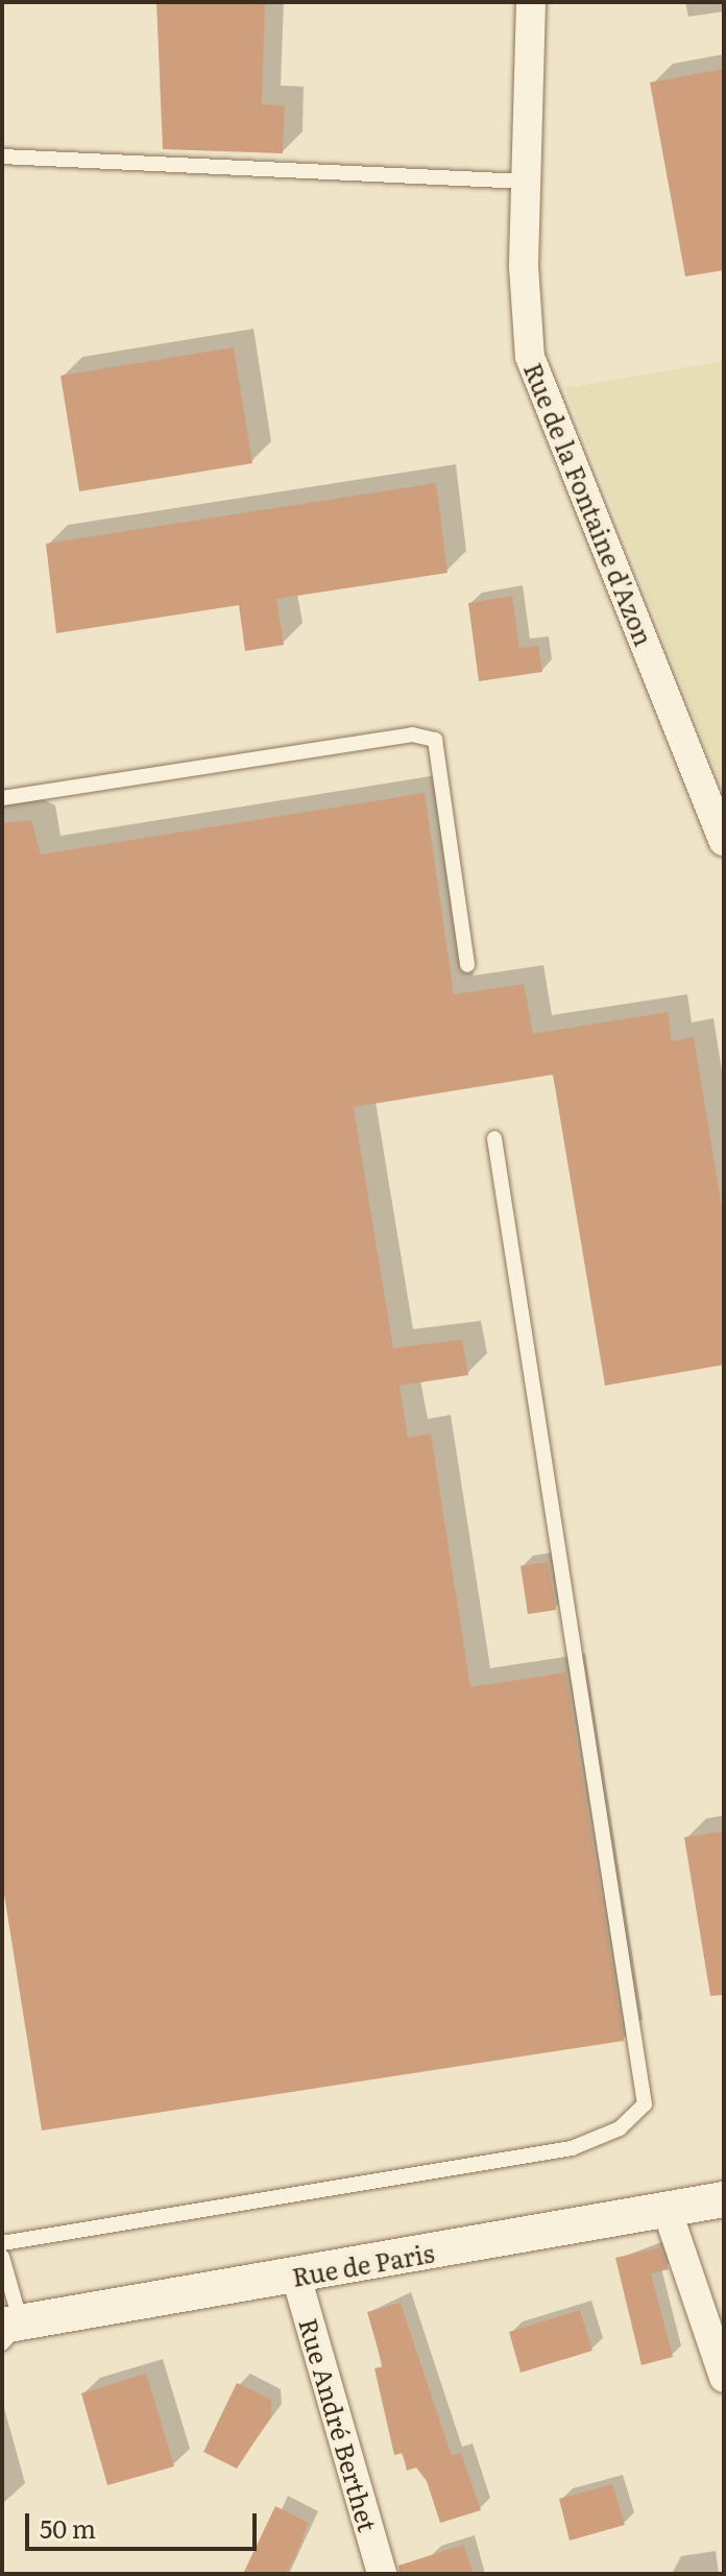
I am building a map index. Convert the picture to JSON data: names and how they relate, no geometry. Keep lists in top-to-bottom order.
{
  "streets": {
    "street": ["Rue de la Fontaine d'Azon", "Rue de Paris", "Rue André Berthet"]
  },
  "crossings": [
    ["Rue de Paris", "Rue André Berthet"]
  ],
  "scale_bar": "50 m"
}
